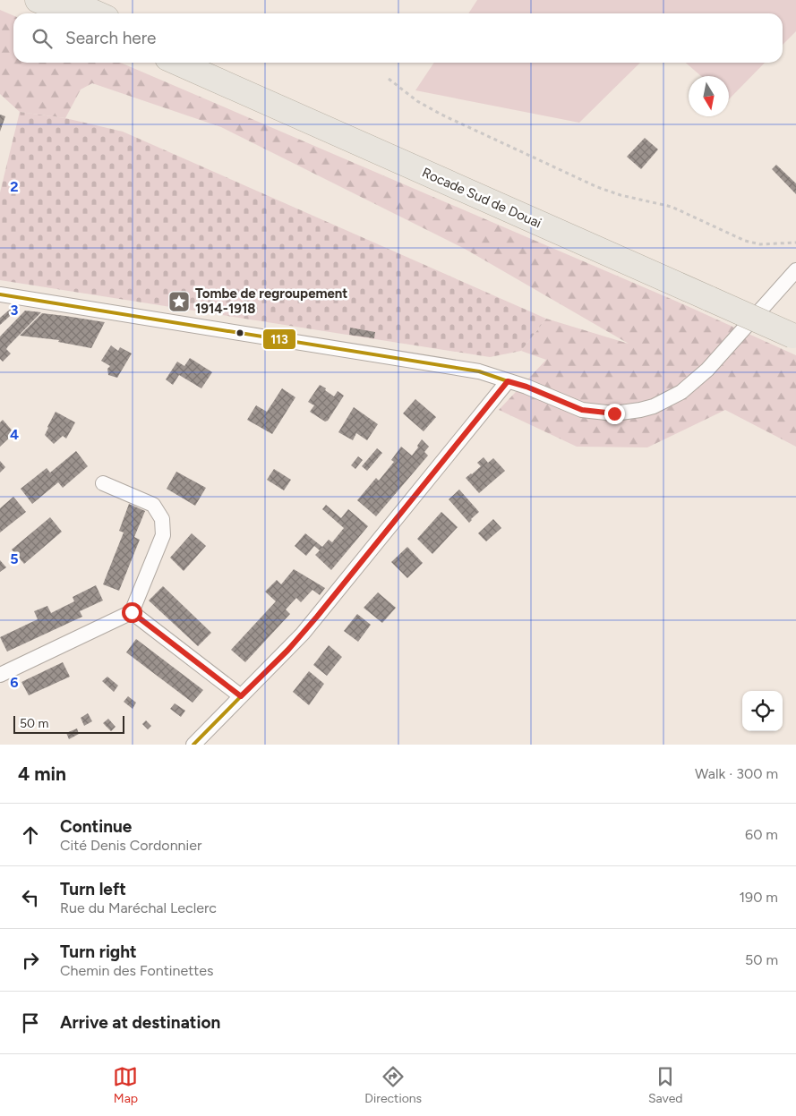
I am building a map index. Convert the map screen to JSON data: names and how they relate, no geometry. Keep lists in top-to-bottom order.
{
  "streets": {
    "highway": ["Rocade Sud de Douai"]
  },
  "places": {
    "place": ["Tombe de regroupement 1914-1918"]
  },
  "lines": ["transit line 113"],
  "scale_bar": "50 m",
  "north": "bottom",
  "page": {
    "search": "Search here",
    "scale": "50 m",
    "heading": ["4 min", "Walk · 300 m"],
    "list": [
      ["Continue", "Cité Denis Cordonnier", "60 m"],
      ["Turn left", "Rue du Maréchal Leclerc", "190 m"],
      ["Turn right", "Chemin des Fontinettes", "50 m"],
      "Arrive at destination"
    ],
    "nav": ["Map", "Directions", "Saved"]
  },
  "grid": {
    "rows": [
      "2",
      "3",
      "4",
      "5",
      "6"
    ]
  }
}
